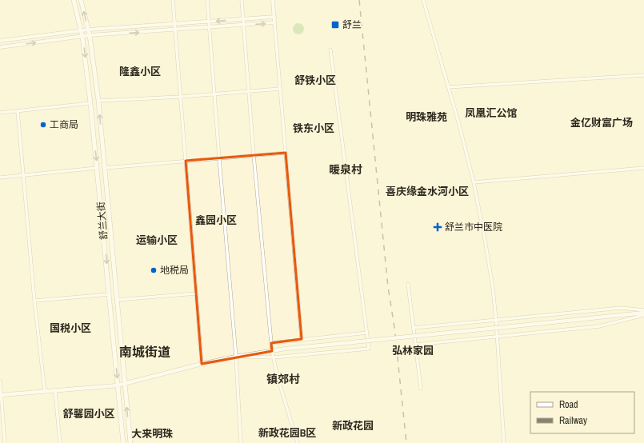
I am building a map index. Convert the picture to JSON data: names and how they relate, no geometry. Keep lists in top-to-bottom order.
{
  "streets": {
    "main road": ["舒兰大街"]
  },
  "districts": [
    "隆鑫小区",
    "舒铁小区",
    "凤凰汇公馆",
    "明珠雅苑",
    "金亿财富广场",
    "铁东小区",
    "暖泉村",
    "喜庆缘金水河小区",
    "鑫园小区",
    "运输小区",
    "国税小区",
    "弘林家园",
    "南城街道",
    "镇郊村",
    "舒馨园小区",
    "新政花园",
    "新政花园B区",
    "大来明珠"
  ],
  "places": {
    "transit": ["舒兰"],
    "other": ["工商局", "地税局"],
    "health": ["舒兰市中医院"]
  },
  "legend": ["Road", "Railway"]
}
